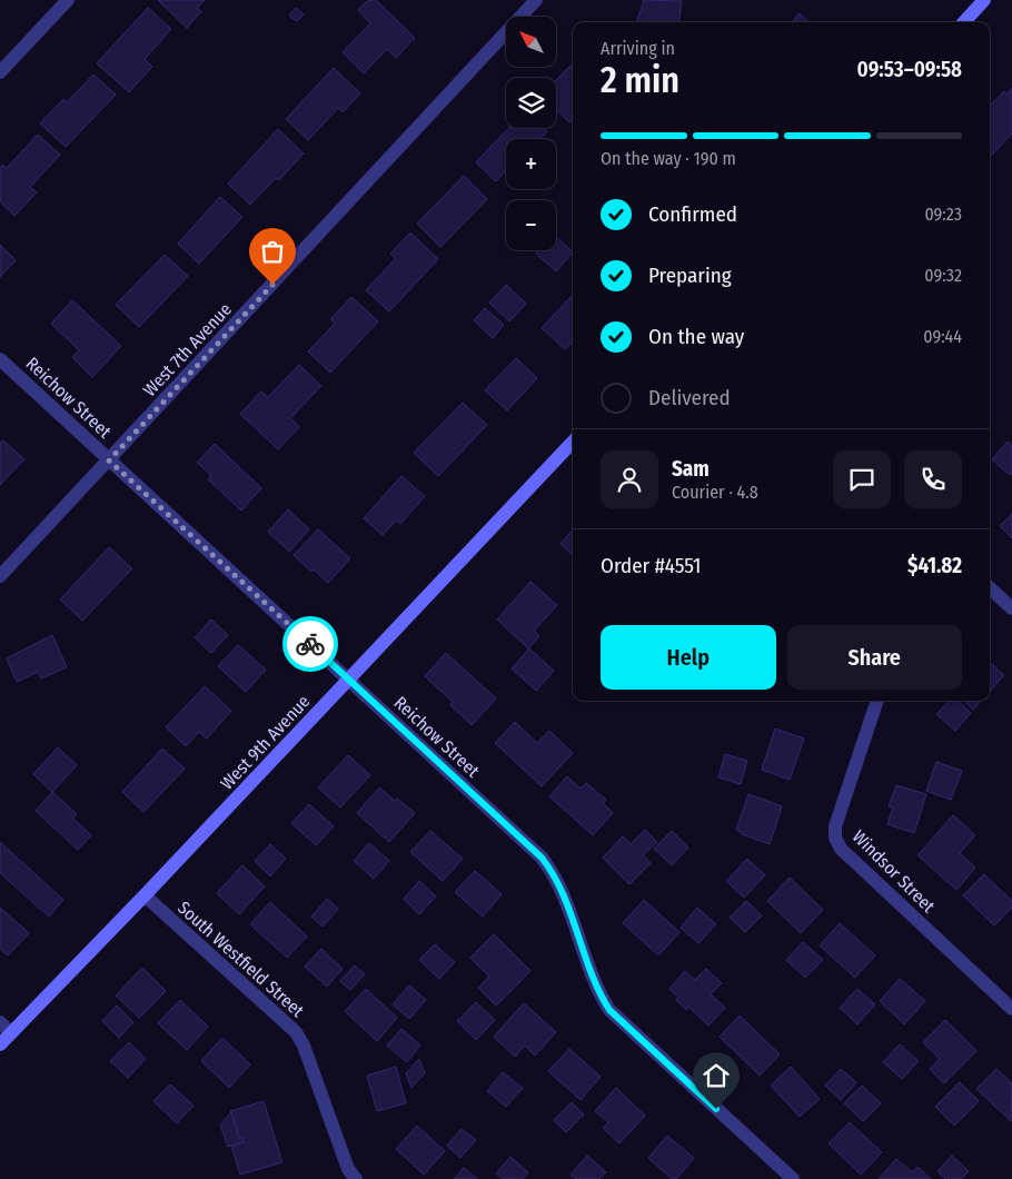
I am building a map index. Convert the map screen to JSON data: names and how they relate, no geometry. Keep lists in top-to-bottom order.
{
  "streets": {
    "main road": ["West 9th Avenue"],
    "street": [
      "West 7th Avenue",
      "Reichow Street",
      "Windsor Street",
      "South Westfield Street"
    ]
  },
  "crossings": [
    ["West 7th Avenue", "Reichow Street"],
    ["Reichow Street", "West 9th Avenue"],
    ["West 9th Avenue", "South Westfield Street"]
  ],
  "north": "top left",
  "page": {
    "map_buttons": ["+", "−"],
    "heading": ["2 min", "Arriving in", "09:53–09:58"],
    "panel": [
      "Sam",
      "Courier · 4.8",
      "Order #4551",
      "$41.82"
    ],
    "bar": "On the way · 190 m",
    "list": [
      ["Confirmed", "09:23"],
      ["Preparing", "09:32"],
      ["On the way", "09:44"],
      "Delivered"
    ],
    "buttons": ["Help", "Share"]
  }
}
